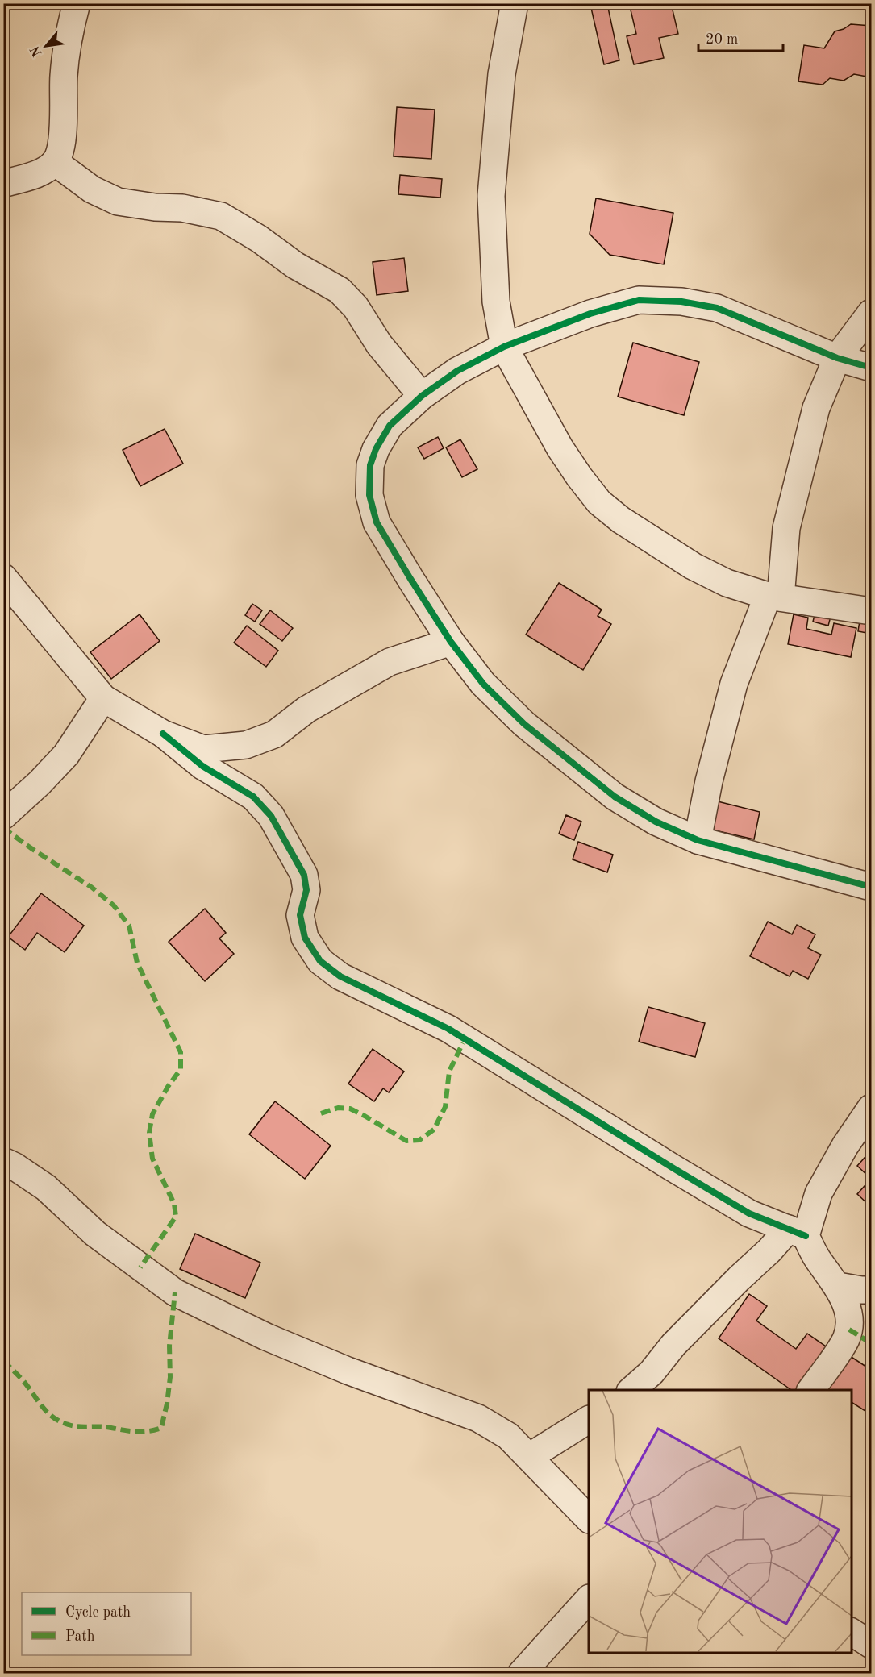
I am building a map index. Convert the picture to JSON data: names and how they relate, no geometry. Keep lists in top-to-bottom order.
{
  "legend": ["Cycle path", "Path"],
  "scale_bar": "20 m",
  "north": "bottom left"
}
